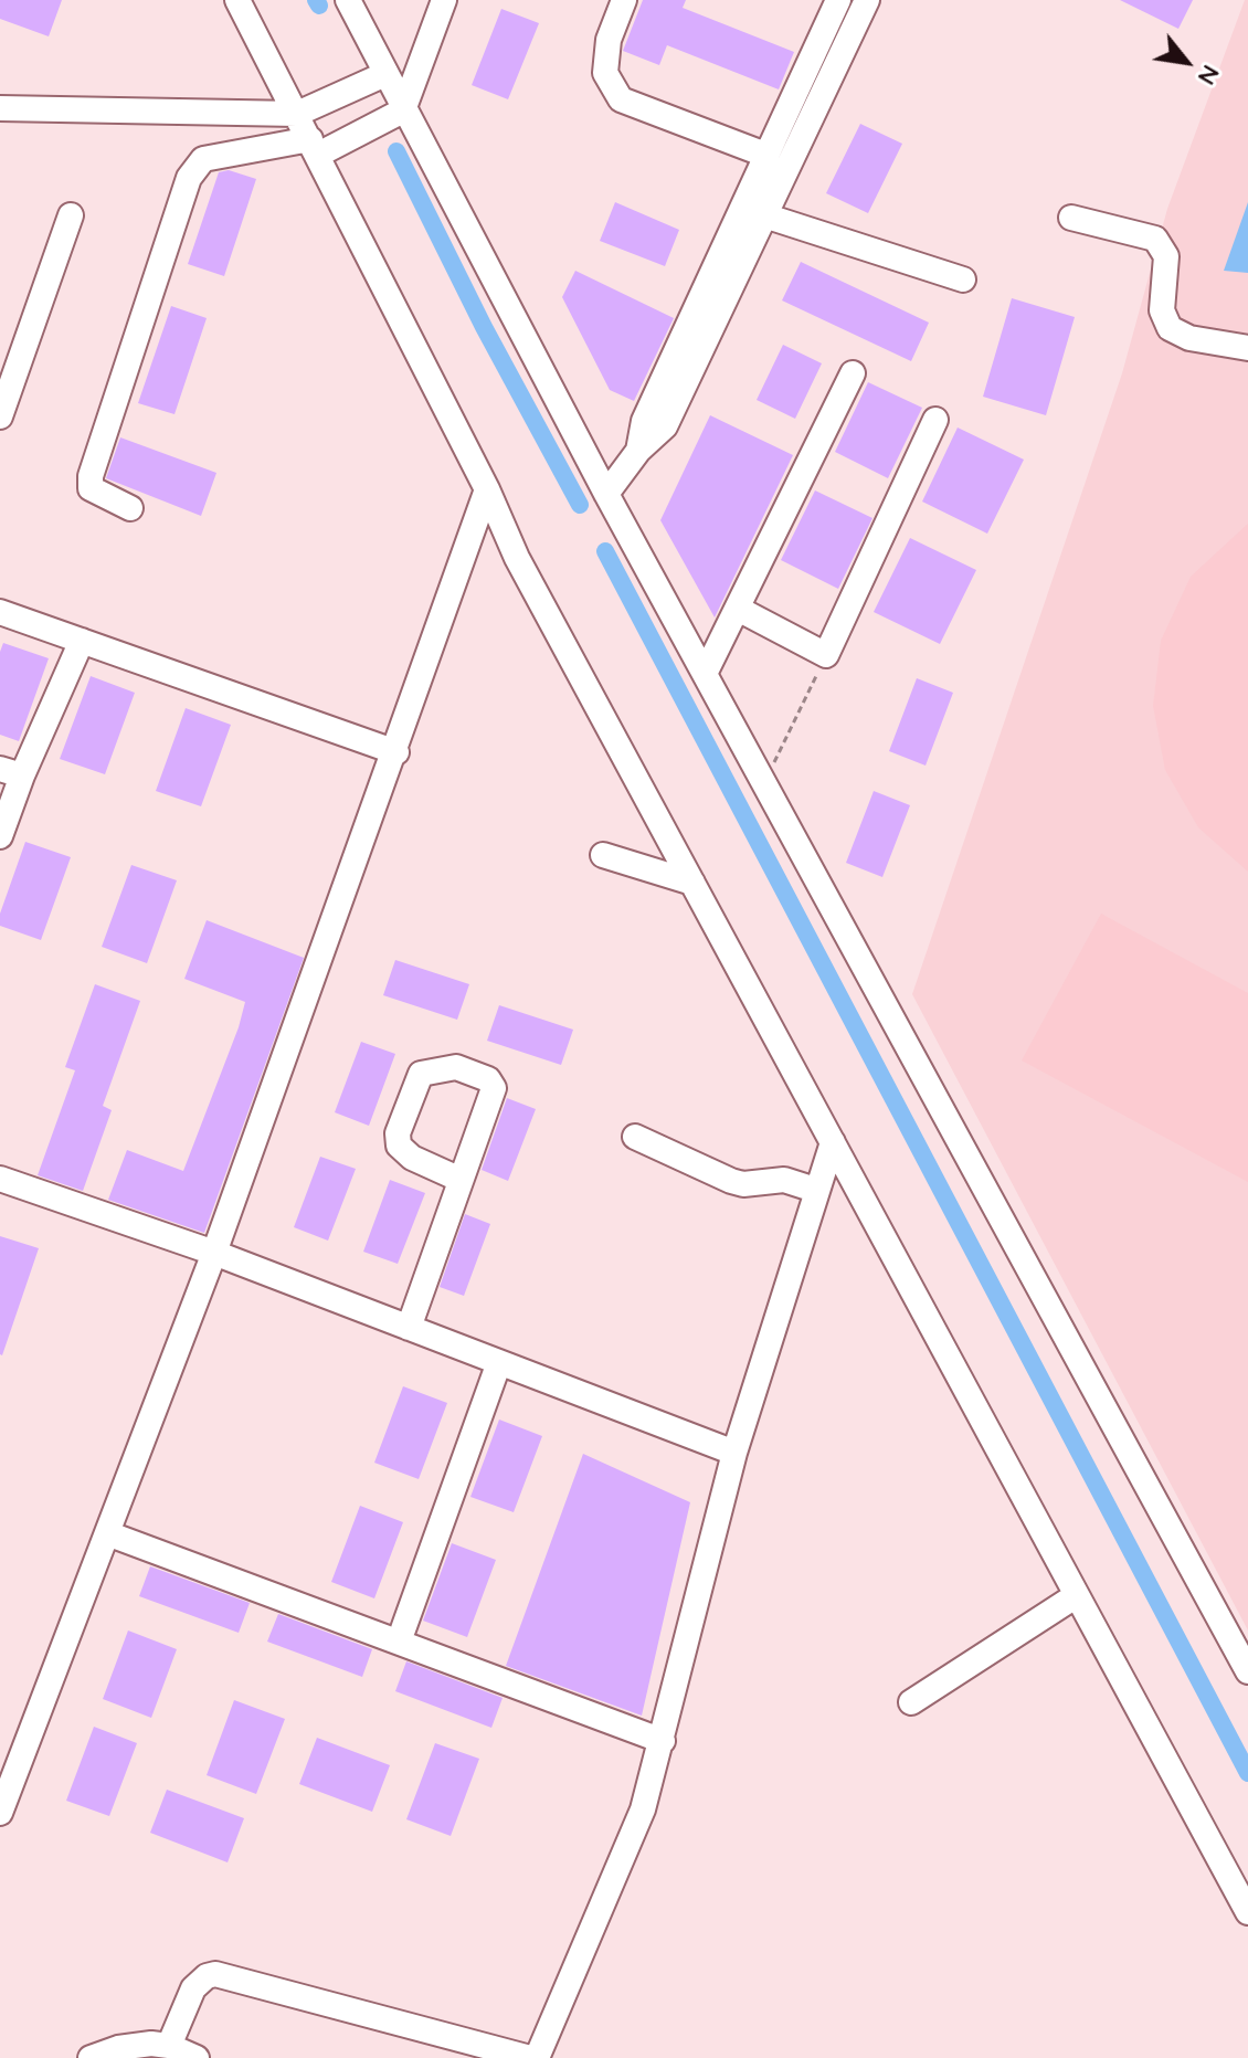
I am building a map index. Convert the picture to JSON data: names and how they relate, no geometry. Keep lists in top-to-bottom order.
{
  "north": "bottom right"
}
